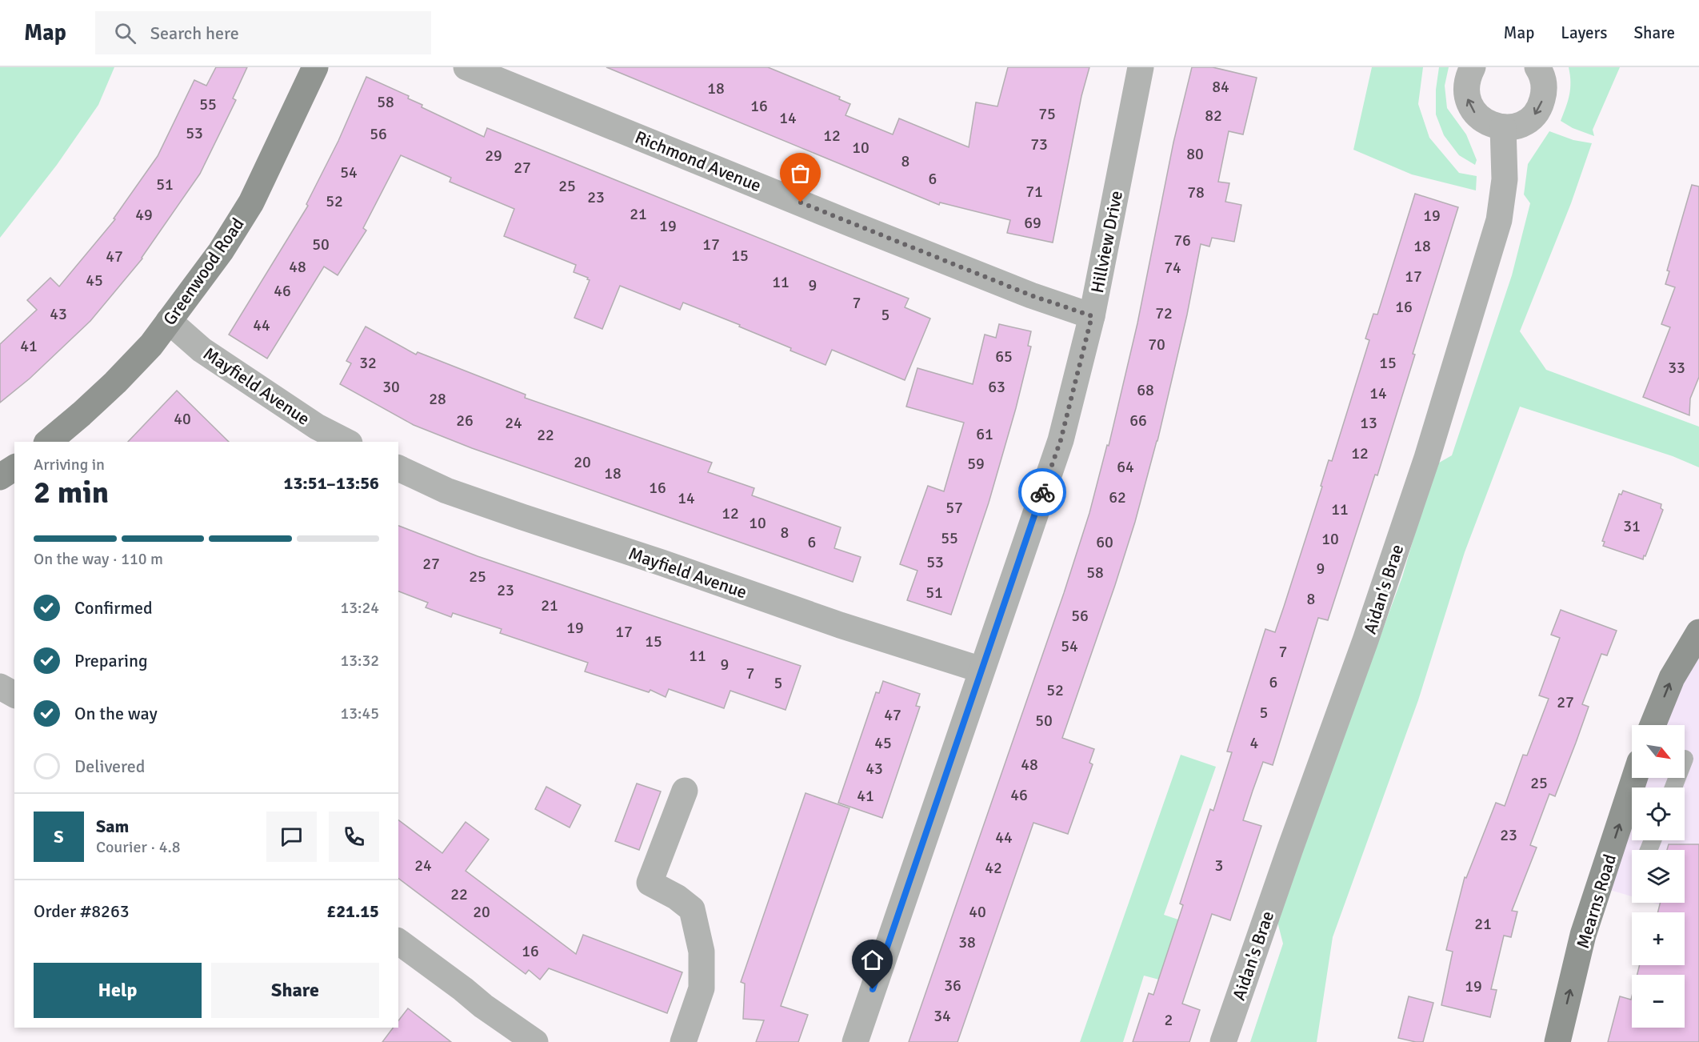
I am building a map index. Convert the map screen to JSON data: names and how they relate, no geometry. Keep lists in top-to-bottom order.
{
  "streets": {
    "street": [
      "Richmond Avenue",
      "Hillview Drive",
      "Greenwood Road",
      "Mayfield Avenue",
      "Aidan's Brae",
      "Mearns Road"
    ]
  },
  "crossings": [
    ["Richmond Avenue", "Hillview Drive"],
    ["Hillview Drive", "Mayfield Avenue"],
    ["Greenwood Road", "Mayfield Avenue"]
  ],
  "one_way": ["Mearns Road"],
  "house_numbers": [
    "84",
    "18",
    "58",
    "55",
    "16",
    "75",
    "82",
    "14",
    "53",
    "56",
    "12",
    "73",
    "10",
    "80",
    "29",
    "8",
    "27",
    "54",
    "6",
    "51",
    "25",
    "71",
    "78",
    "23",
    "52",
    "21",
    "49",
    "19",
    "69",
    "19",
    "76",
    "50",
    "17",
    "18",
    "15",
    "47",
    "48",
    "74",
    "17",
    "45",
    "11",
    "9",
    "46",
    "7",
    "16",
    "72",
    "43",
    "5",
    "44",
    "70",
    "41",
    "65",
    "32",
    "15",
    "33",
    "30",
    "63",
    "68",
    "14",
    "28",
    "40",
    "26",
    "66",
    "24",
    "13",
    "61",
    "22",
    "12",
    "20",
    "59",
    "64",
    "18",
    "16",
    "62",
    "14",
    "57",
    "11",
    "12",
    "10",
    "31",
    "8",
    "55",
    "10",
    "6",
    "60",
    "53",
    "27",
    "9",
    "58",
    "25",
    "23",
    "51",
    "8",
    "21",
    "56",
    "19",
    "17",
    "15",
    "54",
    "7",
    "11",
    "9",
    "7",
    "6",
    "5",
    "52",
    "27",
    "5",
    "47",
    "50",
    "45",
    "4",
    "48",
    "43",
    "25",
    "46",
    "41",
    "23",
    "44",
    "24",
    "3",
    "42",
    "22",
    "20",
    "40",
    "21",
    "38",
    "16",
    "36",
    "19",
    "34",
    "2"
  ],
  "north": "bottom right",
  "page": {
    "header": "Map",
    "search": "Search here",
    "nav": ["Map", "Layers", "Share"],
    "heading": ["2 min", "Arriving in", "13:51–13:56"],
    "panel": [
      "Sam",
      "Courier · 4.8",
      "Order #8263",
      "£21.15"
    ],
    "bar": "On the way · 110 m",
    "list": [
      ["Confirmed", "13:24"],
      ["Preparing", "13:32"],
      ["On the way", "13:45"],
      "Delivered"
    ],
    "map_buttons": ["+", "−"],
    "round": "S",
    "buttons": ["Help", "Share"]
  }
}
